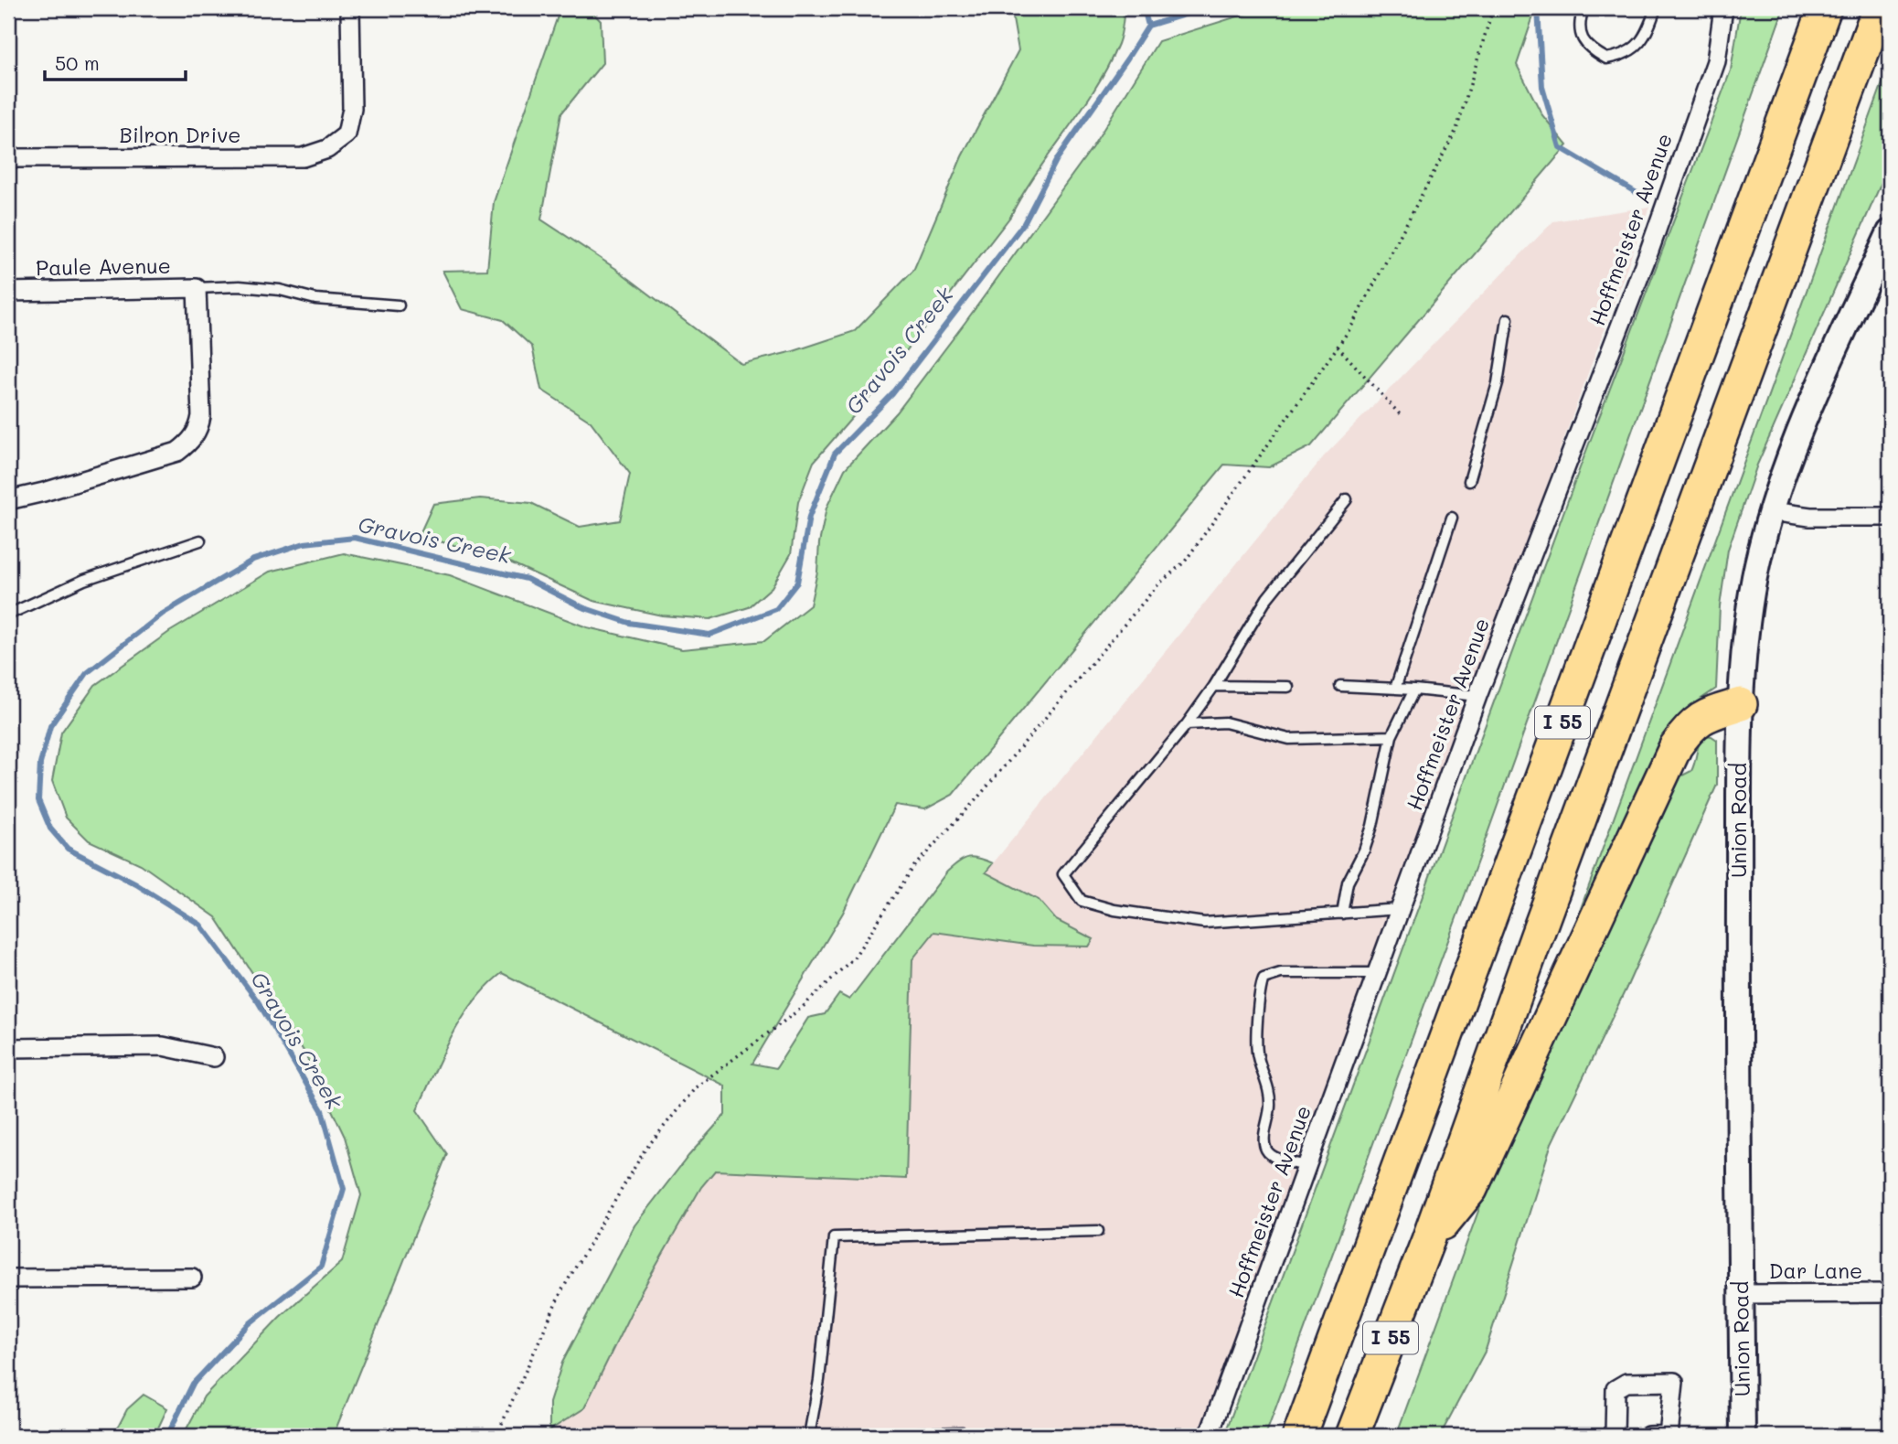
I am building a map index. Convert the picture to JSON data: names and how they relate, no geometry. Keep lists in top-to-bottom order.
{
  "streets": {
    "highway": ["I 55"],
    "main road": ["Union Road"],
    "street": [
      "Bilron Drive",
      "Hoffmeister Avenue",
      "Paule Avenue",
      "Dar Lane"
    ]
  },
  "crossings": [
    ["Union Road", "Dar Lane"]
  ],
  "water": ["Gravois Creek"],
  "scale_bar": "50 m"
}
